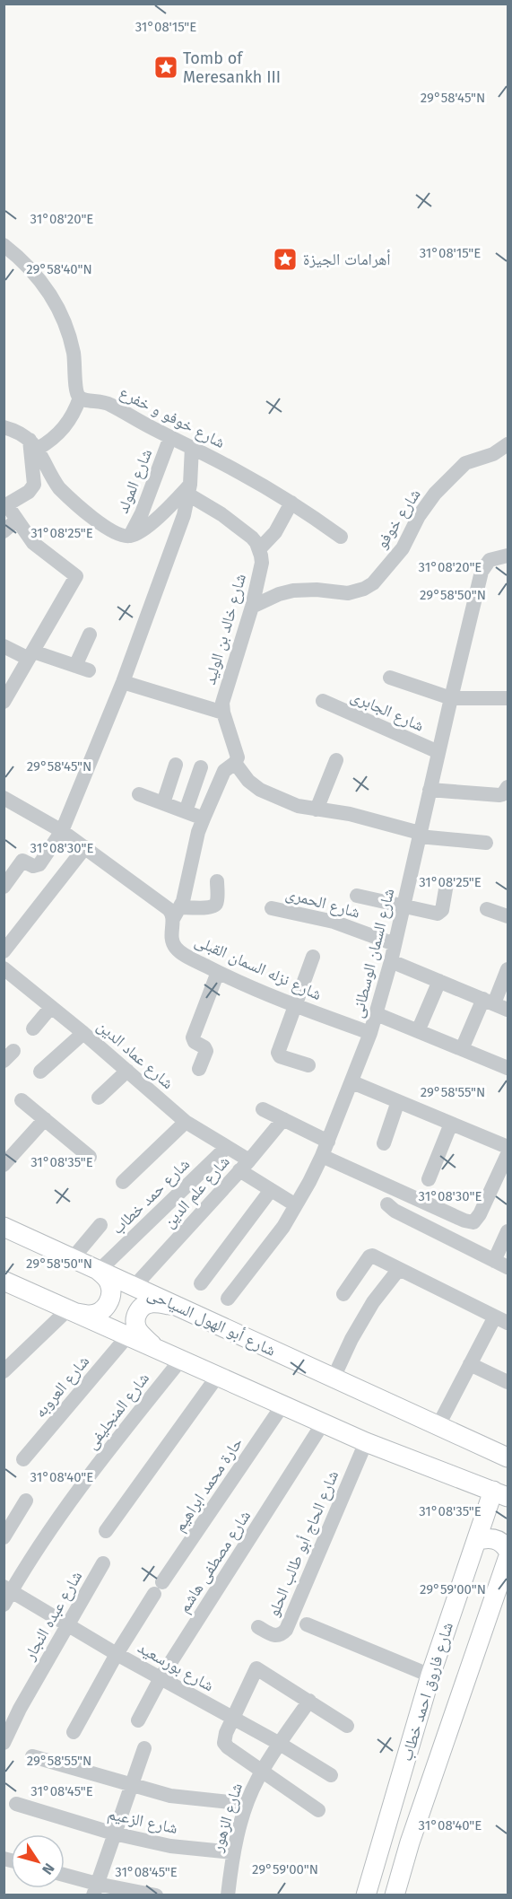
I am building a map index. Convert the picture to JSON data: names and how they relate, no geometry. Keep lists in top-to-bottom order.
{
  "streets": {
    "main road": ["شارع أبو الهول السياحى", "شارع فاروق احمد خطاب"],
    "street": [
      "شارع خوفو و خفرع",
      "شارع المولد",
      "شارع خوفو",
      "شارع خالد بن الوليد",
      "شارع الجابرى",
      "شارع الحمرى",
      "شارع السمان الوسطانى",
      "شارع نزله السمان القبلى",
      "شارع عماد الدين",
      "شارع علم الدين",
      "شارع حمد خطاب",
      "شارع العروبه",
      "شارع المنجليفى",
      "حارة محمد ابراهيم",
      "شارع الحاج أبو طالب الحلو",
      "شارع مصطفى هاشم",
      "شارع عبده النجار",
      "شارع بورسعيد",
      "شارع الزهور",
      "شارع الزعيم"
    ]
  },
  "crossings": [
    ["شارع خوفو و خفرع", "شارع المولد"],
    ["شارع خوفو", "شارع خالد بن الوليد"],
    ["شارع الجابرى", "شارع السمان الوسطانى"],
    ["شارع الحمرى", "شارع السمان الوسطانى"],
    ["شارع السمان الوسطانى", "شارع نزله السمان القبلى"],
    ["شارع السمان الوسطانى", "شارع عماد الدين"],
    ["شارع عماد الدين", "شارع علم الدين"],
    ["شارع عماد الدين", "شارع حمد خطاب"],
    ["شارع علم الدين", "شارع أبو الهول السياحى"],
    ["شارع حمد خطاب", "شارع أبو الهول السياحى"],
    ["شارع المنجليفى", "شارع بورسعيد"],
    ["حارة محمد ابراهيم", "شارع بورسعيد"],
    ["شارع مصطفى هاشم", "شارع بورسعيد"],
    ["شارع عبده النجار", "شارع بورسعيد"],
    ["شارع بورسعيد", "شارع الزهور"],
    ["شارع الزهور", "شارع الزعيم"]
  ],
  "places": {
    "place": ["Tomb of Meresankh III", "أهرامات الجيزة"]
  },
  "north": "bottom right",
  "coordinates": [
    "31°08'15\"E",
    "29°58'45\"N",
    "31°08'20\"E",
    "29°58'40\"N",
    "31°08'25\"E",
    "29°58'50\"N",
    "31°08'30\"E",
    "29°58'55\"N",
    "31°08'35\"E",
    "31°08'40\"E",
    "29°59'00\"N",
    "31°08'45\"E"
  ]
}
